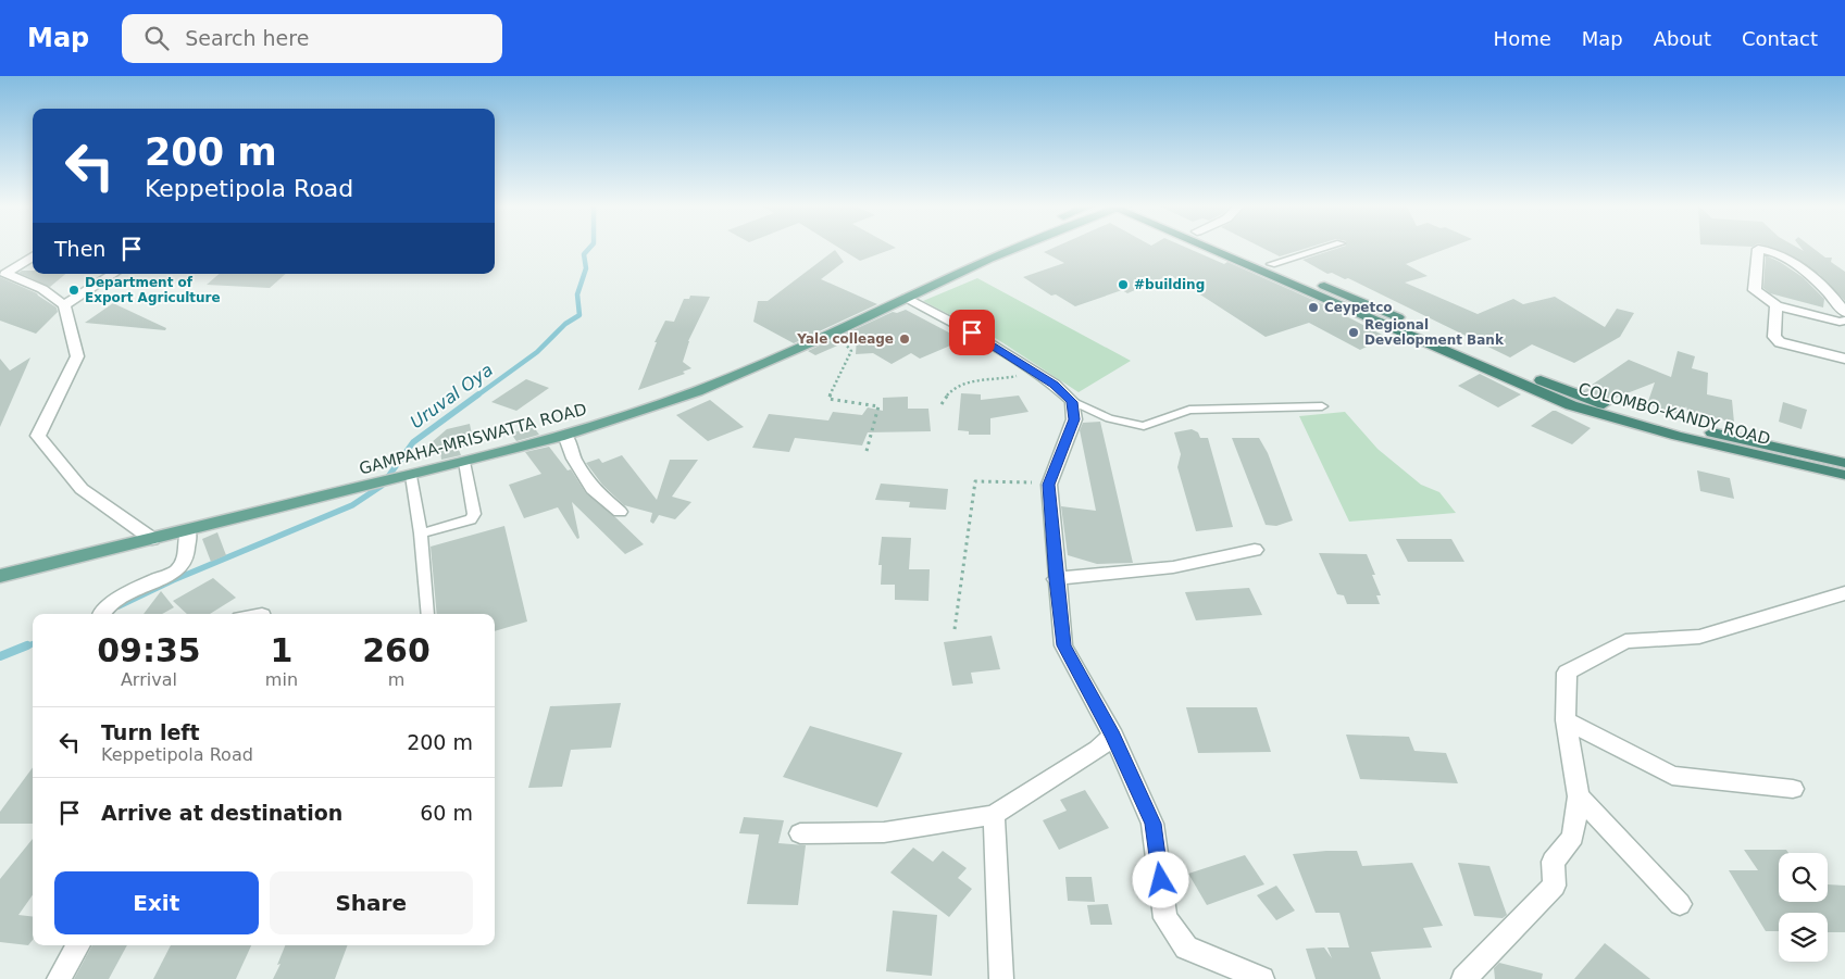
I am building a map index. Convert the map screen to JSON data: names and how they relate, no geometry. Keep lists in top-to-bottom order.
{
  "streets": {
    "highway": ["COLOMBO-KANDY ROAD"],
    "main road": ["GAMPAHA-MRISWATTA ROAD"]
  },
  "water": ["Uruval Oya"],
  "places": [
    "#building",
    "Department of Export Agriculture",
    "Ceypetco",
    "Regional Development Bank",
    "Yale colleage"
  ],
  "page": {
    "header": "Map",
    "search": "Search here",
    "nav": [
      "Home",
      "Map",
      "About",
      "Contact"
    ],
    "turn": ["200 m", "Keppetipola Road"],
    "then": "Then",
    "eta": [
      "09:35",
      "Arrival",
      "1",
      "min",
      "260",
      "m"
    ],
    "list": [
      {
        "name": "Turn left",
        "note": "Keppetipola Road",
        "value": "200 m"
      },
      {
        "name": "Arrive at destination",
        "value": "60 m"
      }
    ],
    "buttons": ["Exit", "Share"]
  }
}
